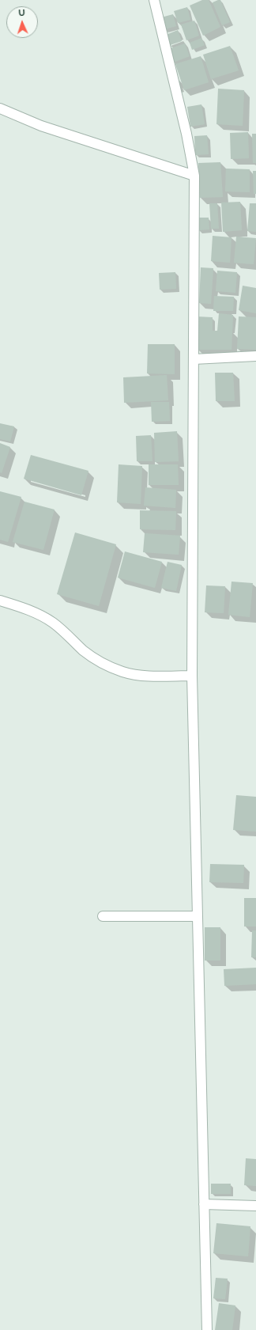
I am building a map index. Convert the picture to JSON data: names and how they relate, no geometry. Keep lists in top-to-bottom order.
{
  "north": "top"
}
